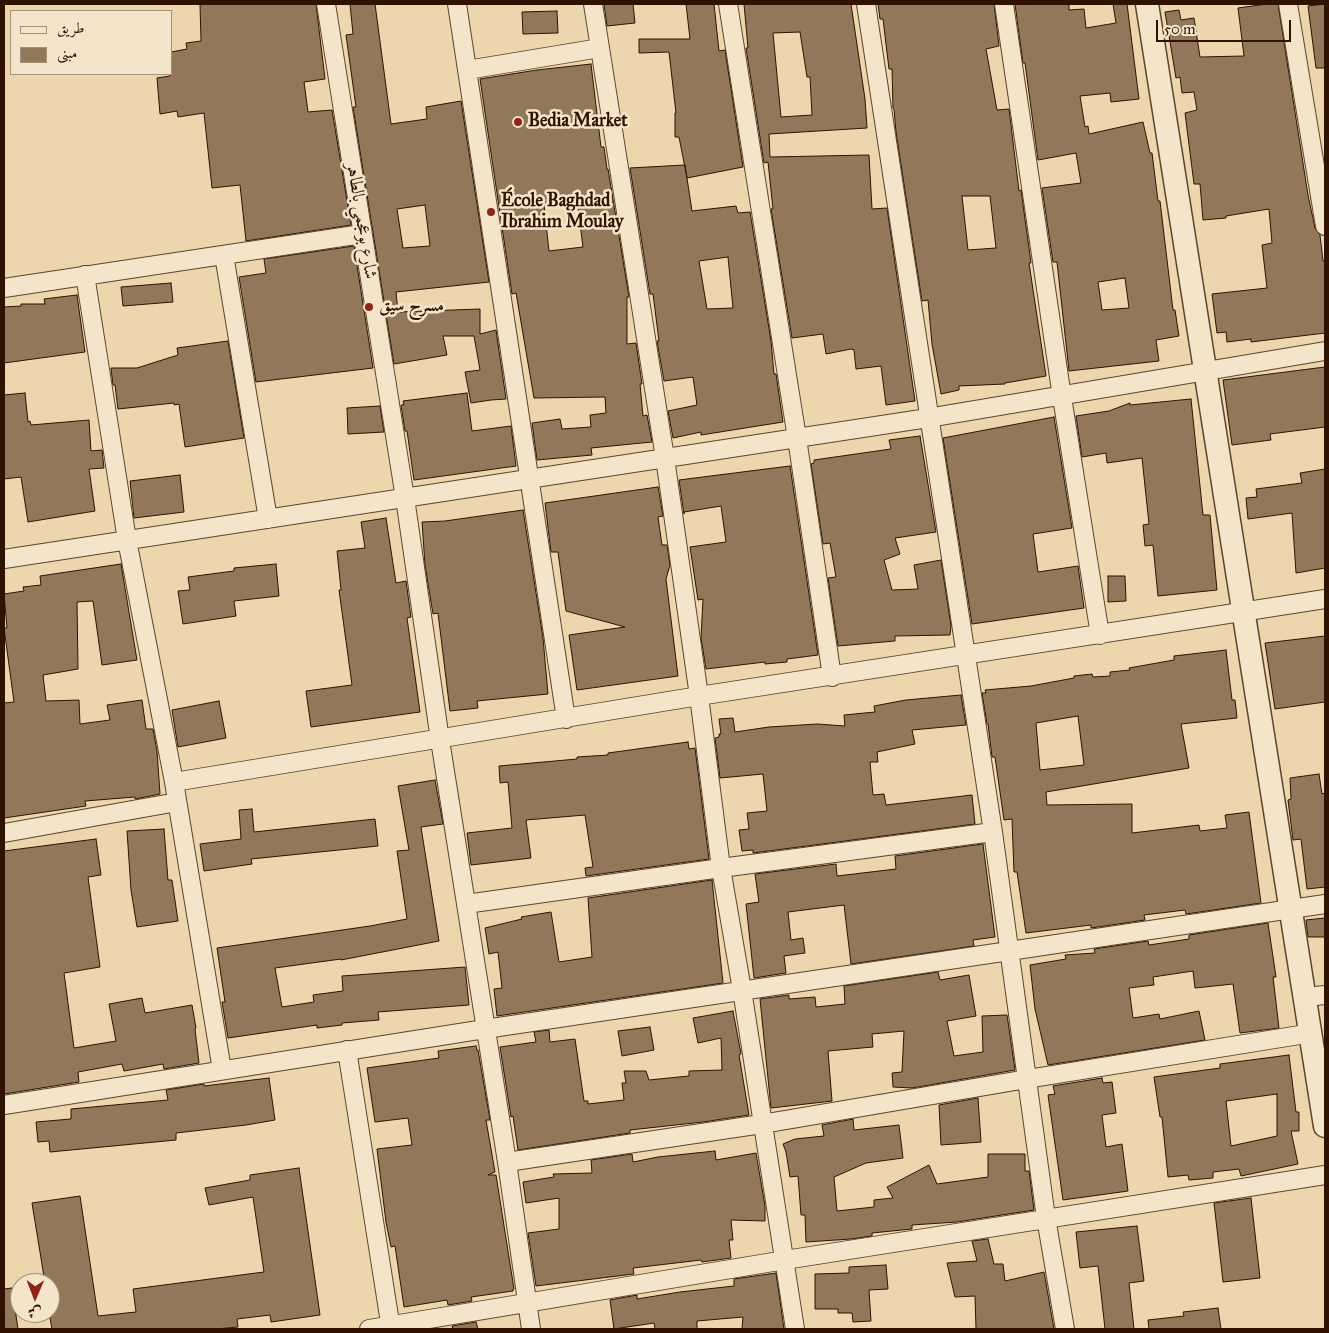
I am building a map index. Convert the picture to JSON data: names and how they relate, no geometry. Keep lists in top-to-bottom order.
{
  "streets": {
    "street": ["شارع بوعجمي بالطاهر"]
  },
  "places": ["Bedia Market", "École Baghdad Ibrahim Moulay", "مسرح سيق"],
  "legend": ["طريق", "مبنى"],
  "scale_bar": "50 m",
  "north": "bottom"
}
